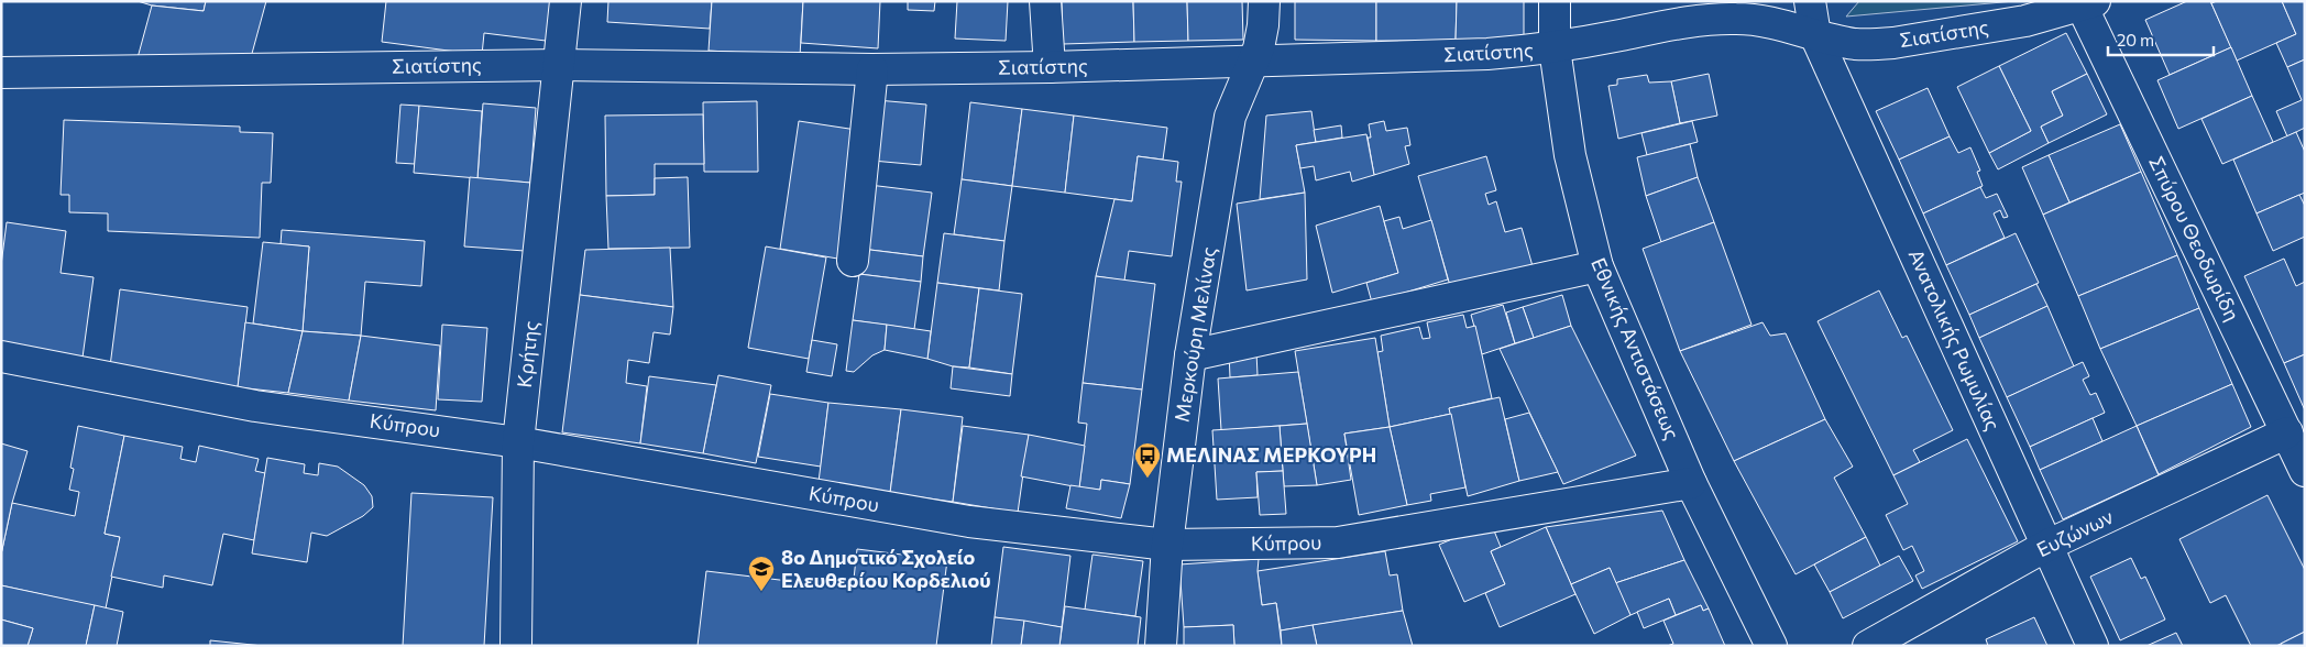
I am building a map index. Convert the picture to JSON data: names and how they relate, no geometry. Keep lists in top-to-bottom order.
{
  "streets": {
    "street": [
      "Σιατίστης",
      "Σπύρου Θεοδωρίδη",
      "Μερκούρη Μελίνας",
      "Ανατολικής Ρωμυλίας",
      "Εθνικής Αντιστάσεως",
      "Κρήτης",
      "Κύπρου",
      "Ευζώνων"
    ]
  },
  "crossings": [
    ["Σιατίστης", "Σπύρου Θεοδωρίδη"],
    ["Σιατίστης", "Μερκούρη Μελίνας"],
    ["Σιατίστης", "Ανατολικής Ρωμυλίας"],
    ["Σιατίστης", "Εθνικής Αντιστάσεως"],
    ["Σιατίστης", "Κρήτης"],
    ["Σπύρου Θεοδωρίδη", "Ευζώνων"],
    ["Μερκούρη Μελίνας", "Κύπρου"],
    ["Ανατολικής Ρωμυλίας", "Ευζώνων"],
    ["Εθνικής Αντιστάσεως", "Κύπρου"],
    ["Κρήτης", "Κύπρου"]
  ],
  "places": {
    "bus stop": ["ΜΕΛΙΝΑΣ ΜΕΡΚΟΥΡΗ"],
    "school or university": ["8ο Δημοτικό Σχολείο Ελευθερίου Κορδελιού"]
  },
  "scale_bar": "20 m"
}
